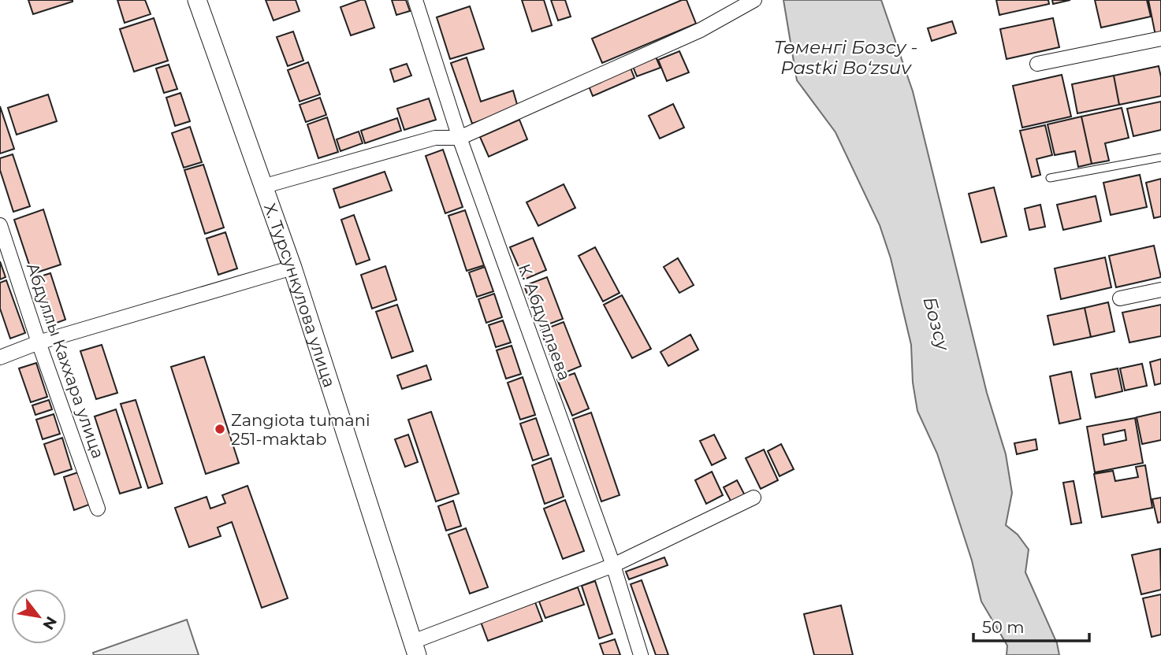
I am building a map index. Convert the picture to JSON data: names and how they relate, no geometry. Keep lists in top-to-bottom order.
{
  "streets": {
    "street": ["Х. Турсункулова улица", "К. Абдуллаева", "Абдуллы Каххара улица"]
  },
  "water": ["Төменгі Бозсу - Pastki Boʻzsuv", "Бозсу"],
  "places": ["Zangiota tumani 251-maktab"],
  "scale_bar": "50 m",
  "north": "bottom right"
}
